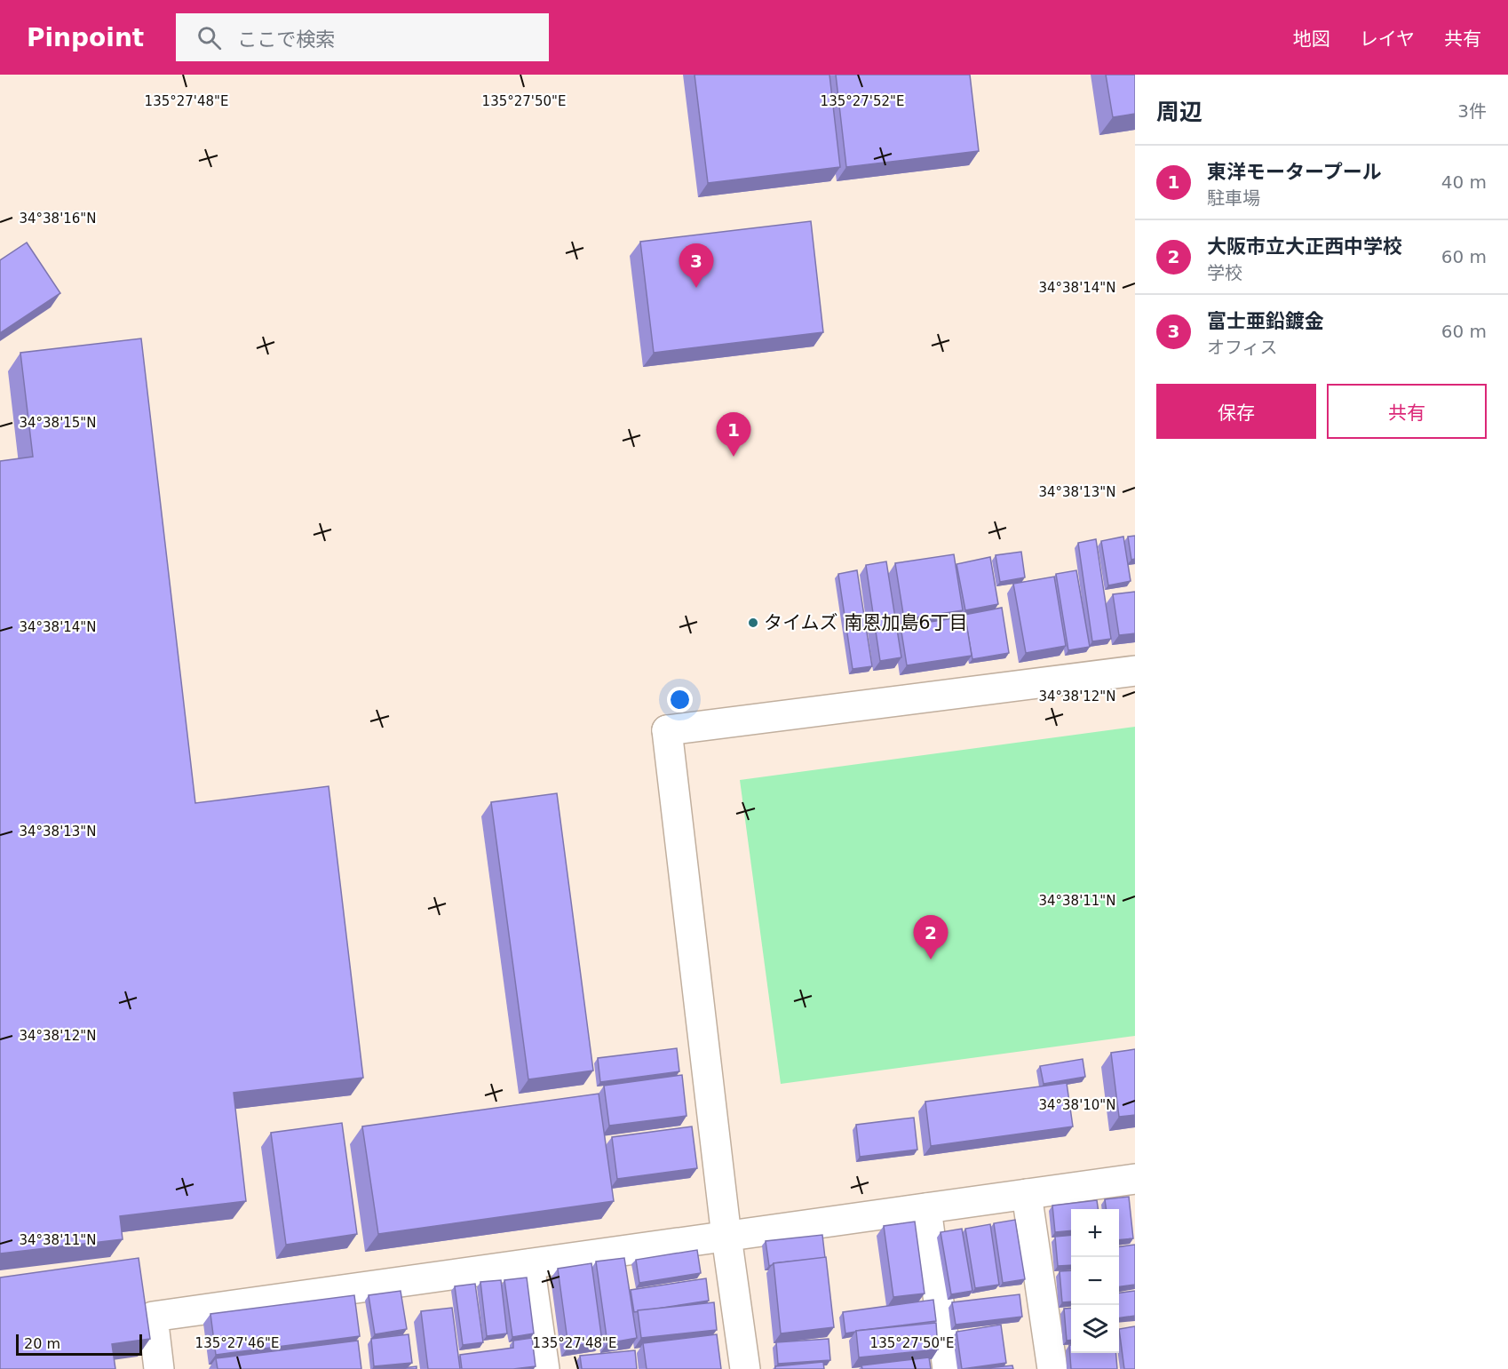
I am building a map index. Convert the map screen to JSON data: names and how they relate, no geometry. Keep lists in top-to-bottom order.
{
  "places": ["タイムズ 南恩加島6丁目"],
  "scale_bar": "20 m",
  "page": {
    "header": "Pinpoint",
    "search": "ここで検索",
    "nav": ["地図", "レイヤ", "共有"],
    "heading": ["周辺", "3件"],
    "list": [
      {
        "mark": "1",
        "name": "東洋モータープール",
        "note": "駐車場",
        "value": "40 m"
      },
      {
        "mark": "2",
        "name": "大阪市立大正西中学校",
        "note": "学校",
        "value": "60 m"
      },
      {
        "mark": "3",
        "name": "富士亜鉛鍍金",
        "note": "オフィス",
        "value": "60 m"
      }
    ],
    "pins": ["3", "1", "2"],
    "buttons": ["保存", "共有"],
    "map_buttons": ["+", "−"],
    "scale": "20 m"
  },
  "coordinates": [
    "135°27'48\"E",
    "135°27'50\"E",
    "135°27'52\"E",
    "34°38'16\"N",
    "34°38'14\"N",
    "34°38'15\"N",
    "34°38'13\"N",
    "34°38'12\"N",
    "34°38'11\"N",
    "34°38'10\"N",
    "135°27'46\"E"
  ]
}
